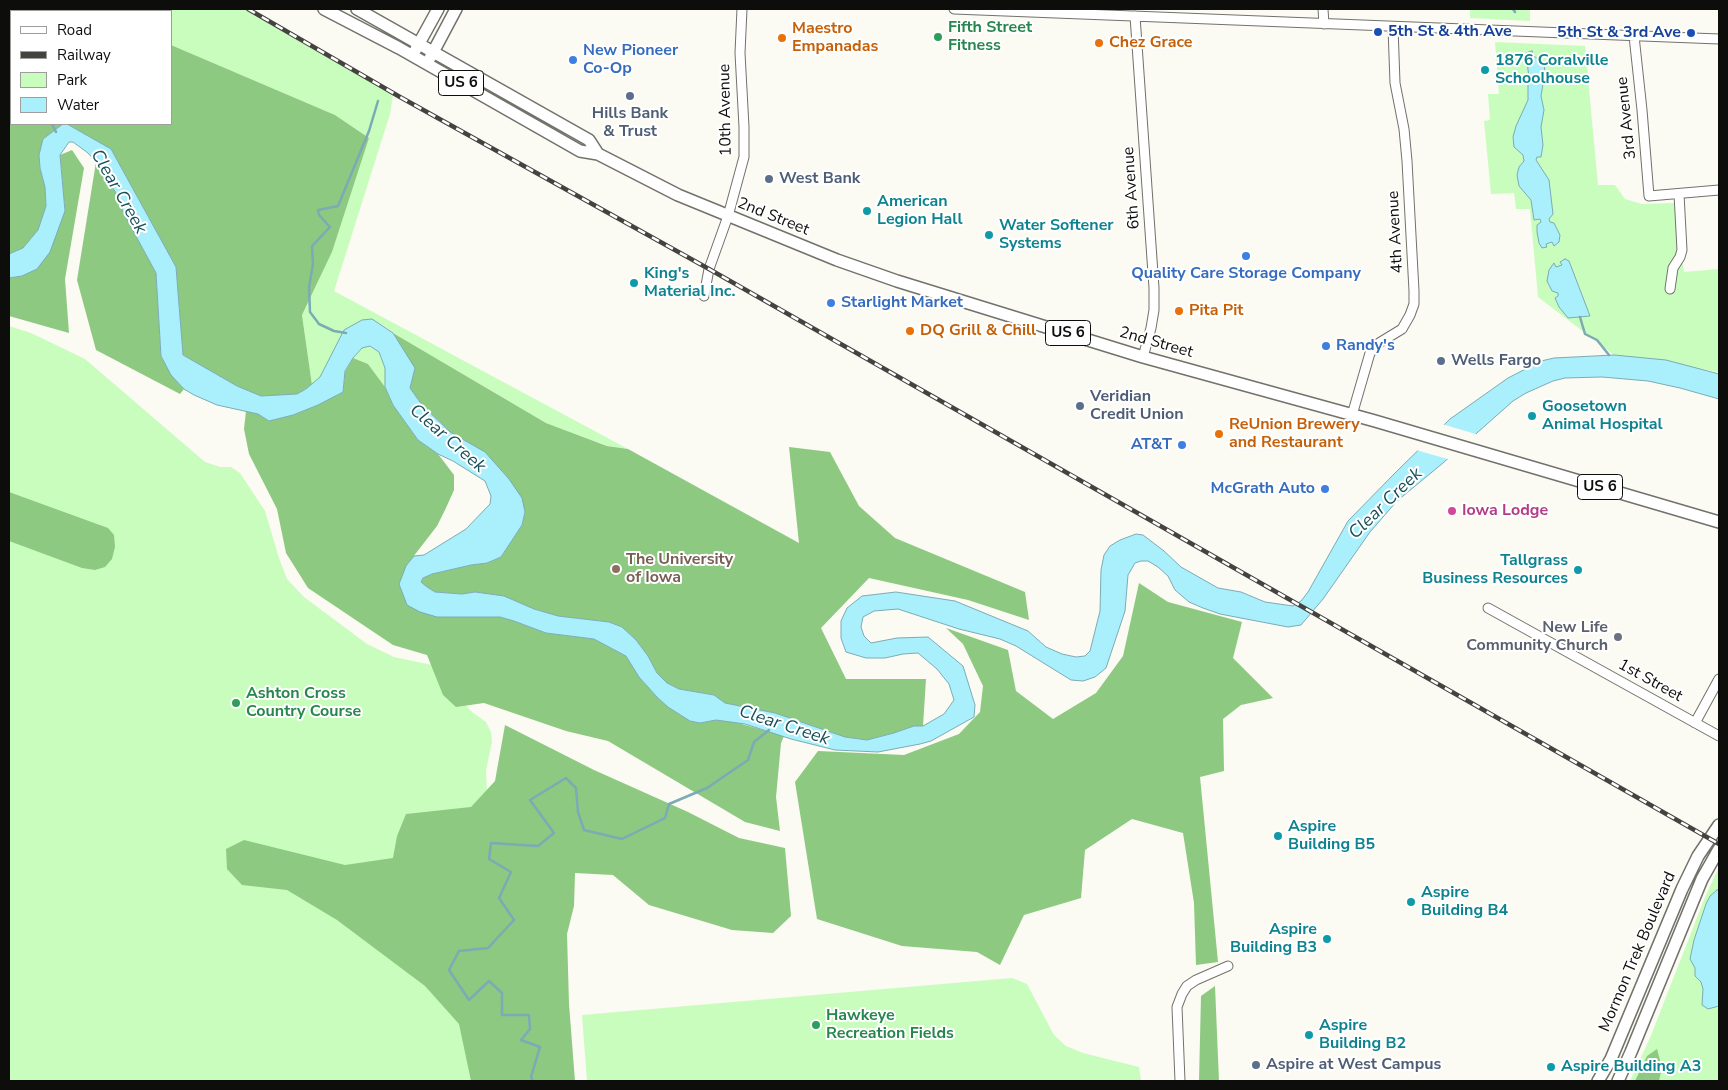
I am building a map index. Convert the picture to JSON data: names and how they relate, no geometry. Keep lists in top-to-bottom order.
{
  "streets": {
    "main road": ["US 6", "2nd Street", "Mormon Trek Boulevard"],
    "street": [
      "10th Avenue",
      "3rd Avenue",
      "6th Avenue",
      "4th Avenue",
      "1st Street"
    ]
  },
  "crossings": [
    ["10th Avenue", "2nd Street"],
    ["6th Avenue", "2nd Street"],
    ["2nd Street", "4th Avenue"]
  ],
  "water": ["Clear Creek"],
  "places": [
    "5th St & 4th Ave",
    "5th St & 3rd Ave",
    "Fifth Street Fitness",
    "Maestro Empanadas",
    "Chez Grace",
    "New Pioneer Co-Op",
    "1876 Coralville Schoolhouse",
    "Hills Bank & Trust",
    "West Bank",
    "American Legion Hall",
    "Water Softener Systems",
    "Quality Care Storage Company",
    "King's Material Inc.",
    "Starlight Market",
    "Pita Pit",
    "DQ Grill & Chill",
    "Randy's",
    "Wells Fargo",
    "Veridian Credit Union",
    "Goosetown Animal Hospital",
    "ReUnion Brewery and Restaurant",
    "AT&T",
    "McGrath Auto",
    "Iowa Lodge",
    "The University of Iowa",
    "Tallgrass Business Resources",
    "New Life Community Church",
    "Ashton Cross Country Course",
    "Aspire Building B5",
    "Aspire Building B4",
    "Aspire Building B3",
    "Hawkeye Recreation Fields",
    "Aspire Building B2",
    "Aspire at West Campus",
    "Aspire Building A3"
  ],
  "legend": [
    "Road",
    "Railway",
    "Park",
    "Water"
  ]
}
